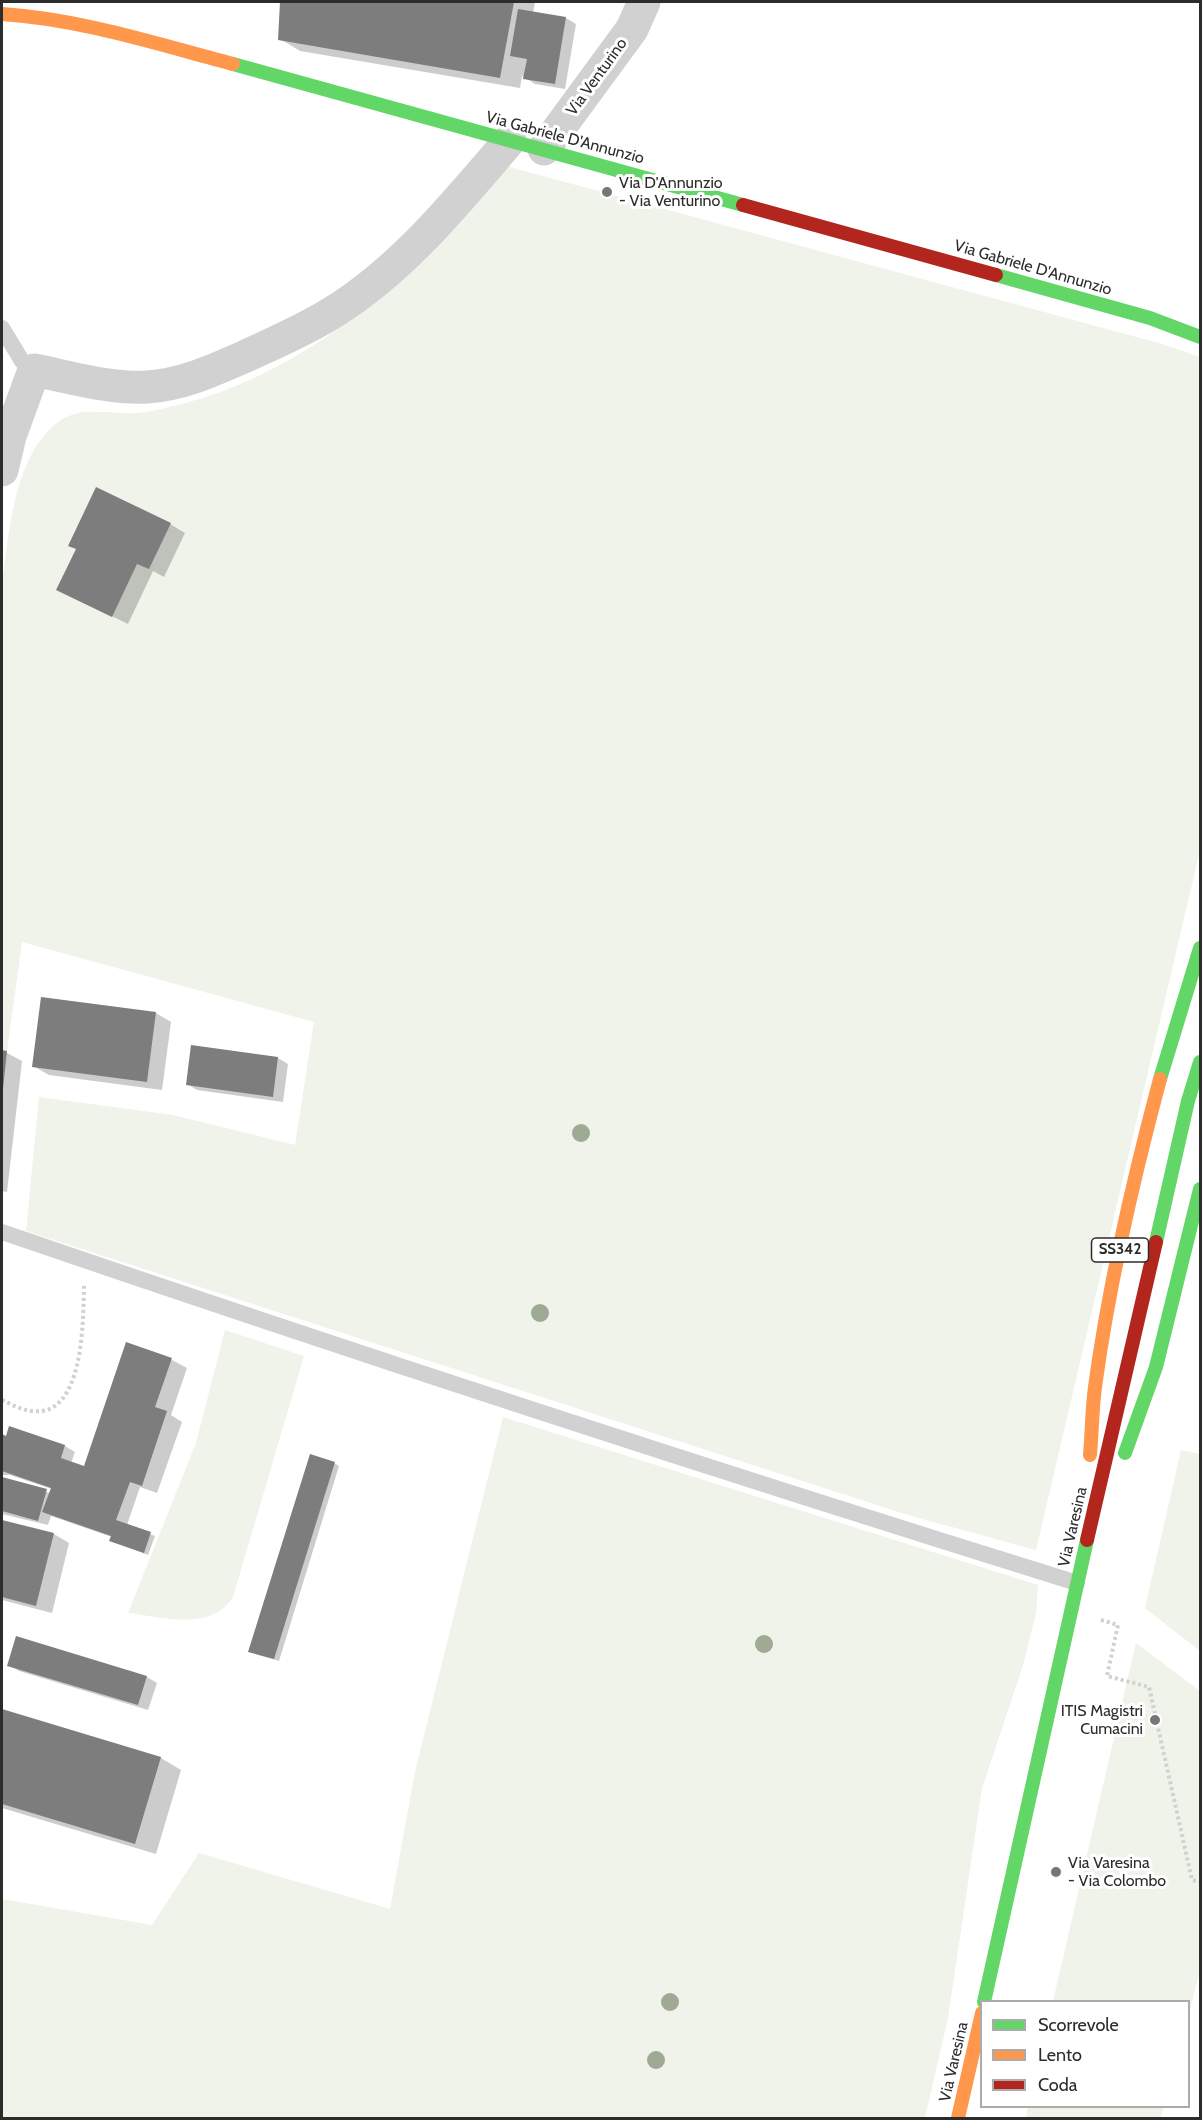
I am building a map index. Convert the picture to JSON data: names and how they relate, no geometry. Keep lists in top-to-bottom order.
{
  "streets": {
    "main road": ["Via Gabriele D'Annunzio", "SS342", "Via Varesina"],
    "street": ["Via Venturino"]
  },
  "crossings": [
    ["Via Venturino", "Via Gabriele D'Annunzio"],
    ["SS342", "Via Varesina"]
  ],
  "places": ["Via D'Annunzio - Via Venturino", "ITIS Magistri Cumacini", "Via Varesina - Via Colombo"],
  "legend": ["Scorrevole", "Lento", "Coda"]
}
